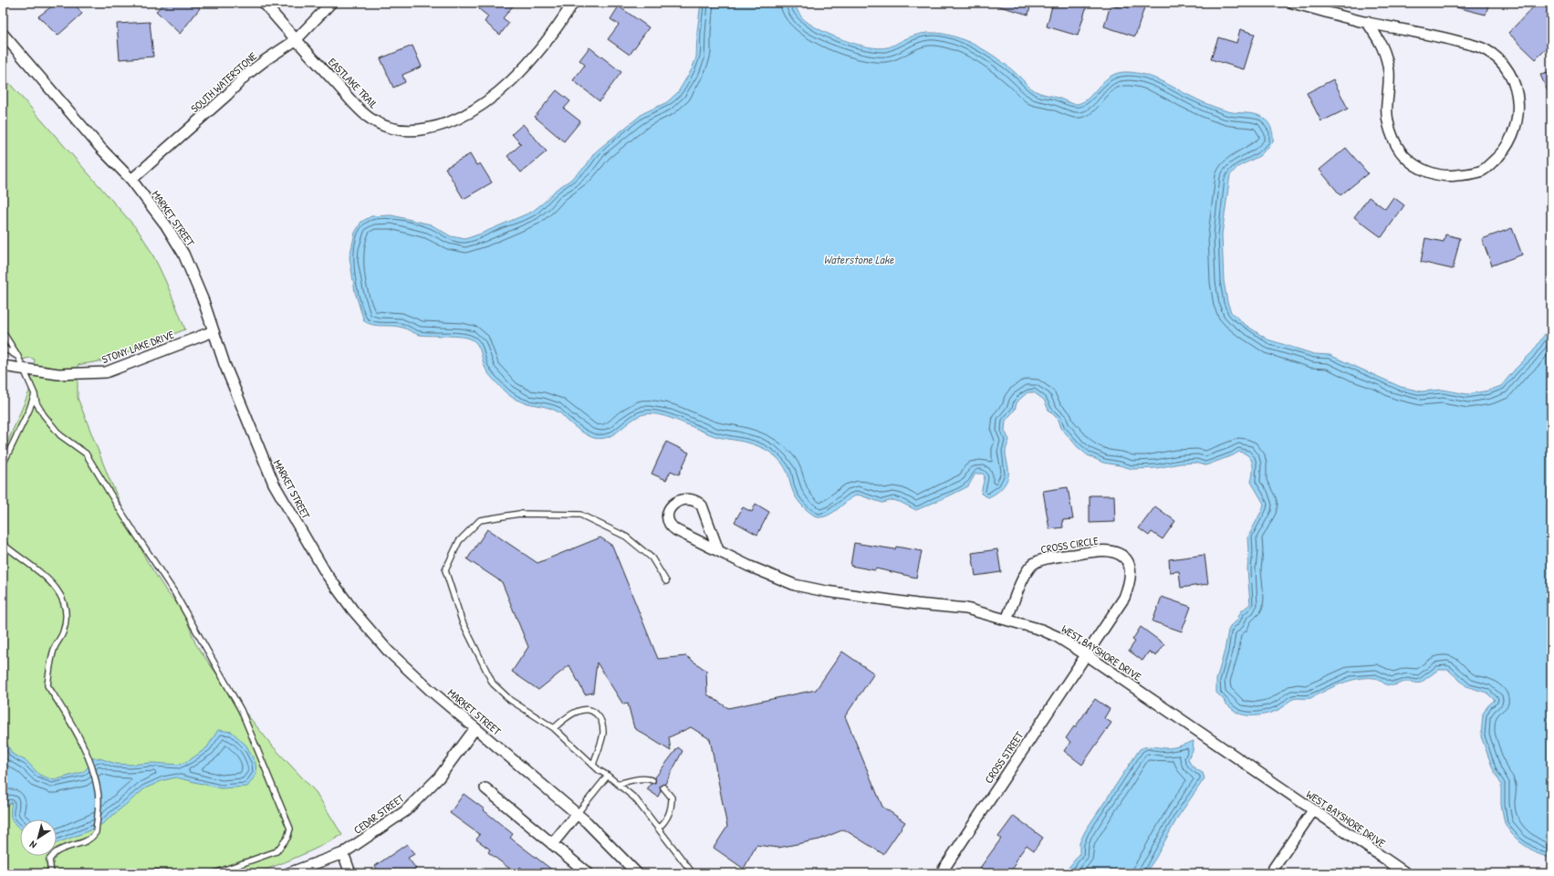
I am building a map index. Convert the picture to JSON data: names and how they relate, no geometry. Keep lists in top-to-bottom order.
{
  "streets": {
    "street": [
      "SOUTH WATERSTONE",
      "EASTLAKE TRAIL",
      "MARKET STREET",
      "STONY LAKE DRIVE",
      "CROSS CIRCLE",
      "WEST BAYSHORE DRIVE",
      "CROSS STREET",
      "CEDAR STREET"
    ]
  },
  "crossings": [
    ["SOUTH WATERSTONE", "EASTLAKE TRAIL"],
    ["SOUTH WATERSTONE", "MARKET STREET"],
    ["MARKET STREET", "STONY LAKE DRIVE"],
    ["MARKET STREET", "CEDAR STREET"],
    ["CROSS CIRCLE", "WEST BAYSHORE DRIVE"],
    ["CROSS CIRCLE", "CROSS STREET"],
    ["WEST BAYSHORE DRIVE", "CROSS STREET"]
  ],
  "water": ["Waterstone Lake"],
  "north": "bottom left"
}
